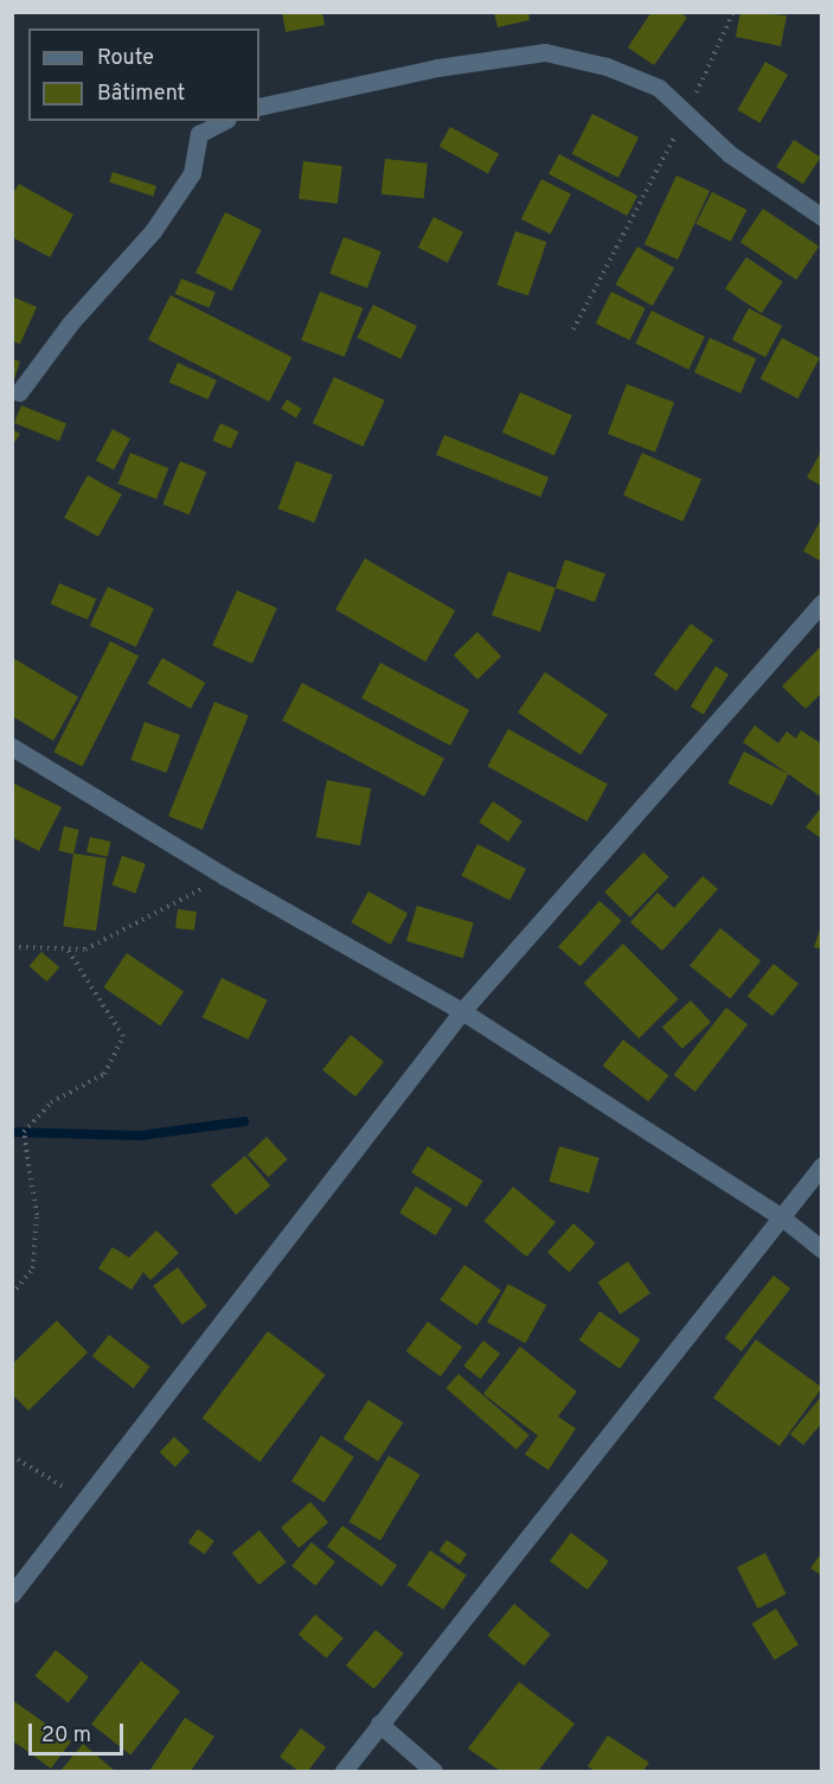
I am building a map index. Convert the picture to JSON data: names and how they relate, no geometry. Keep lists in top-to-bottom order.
{
  "legend": ["Route", "Bâtiment"],
  "scale_bar": "20 m"
}
